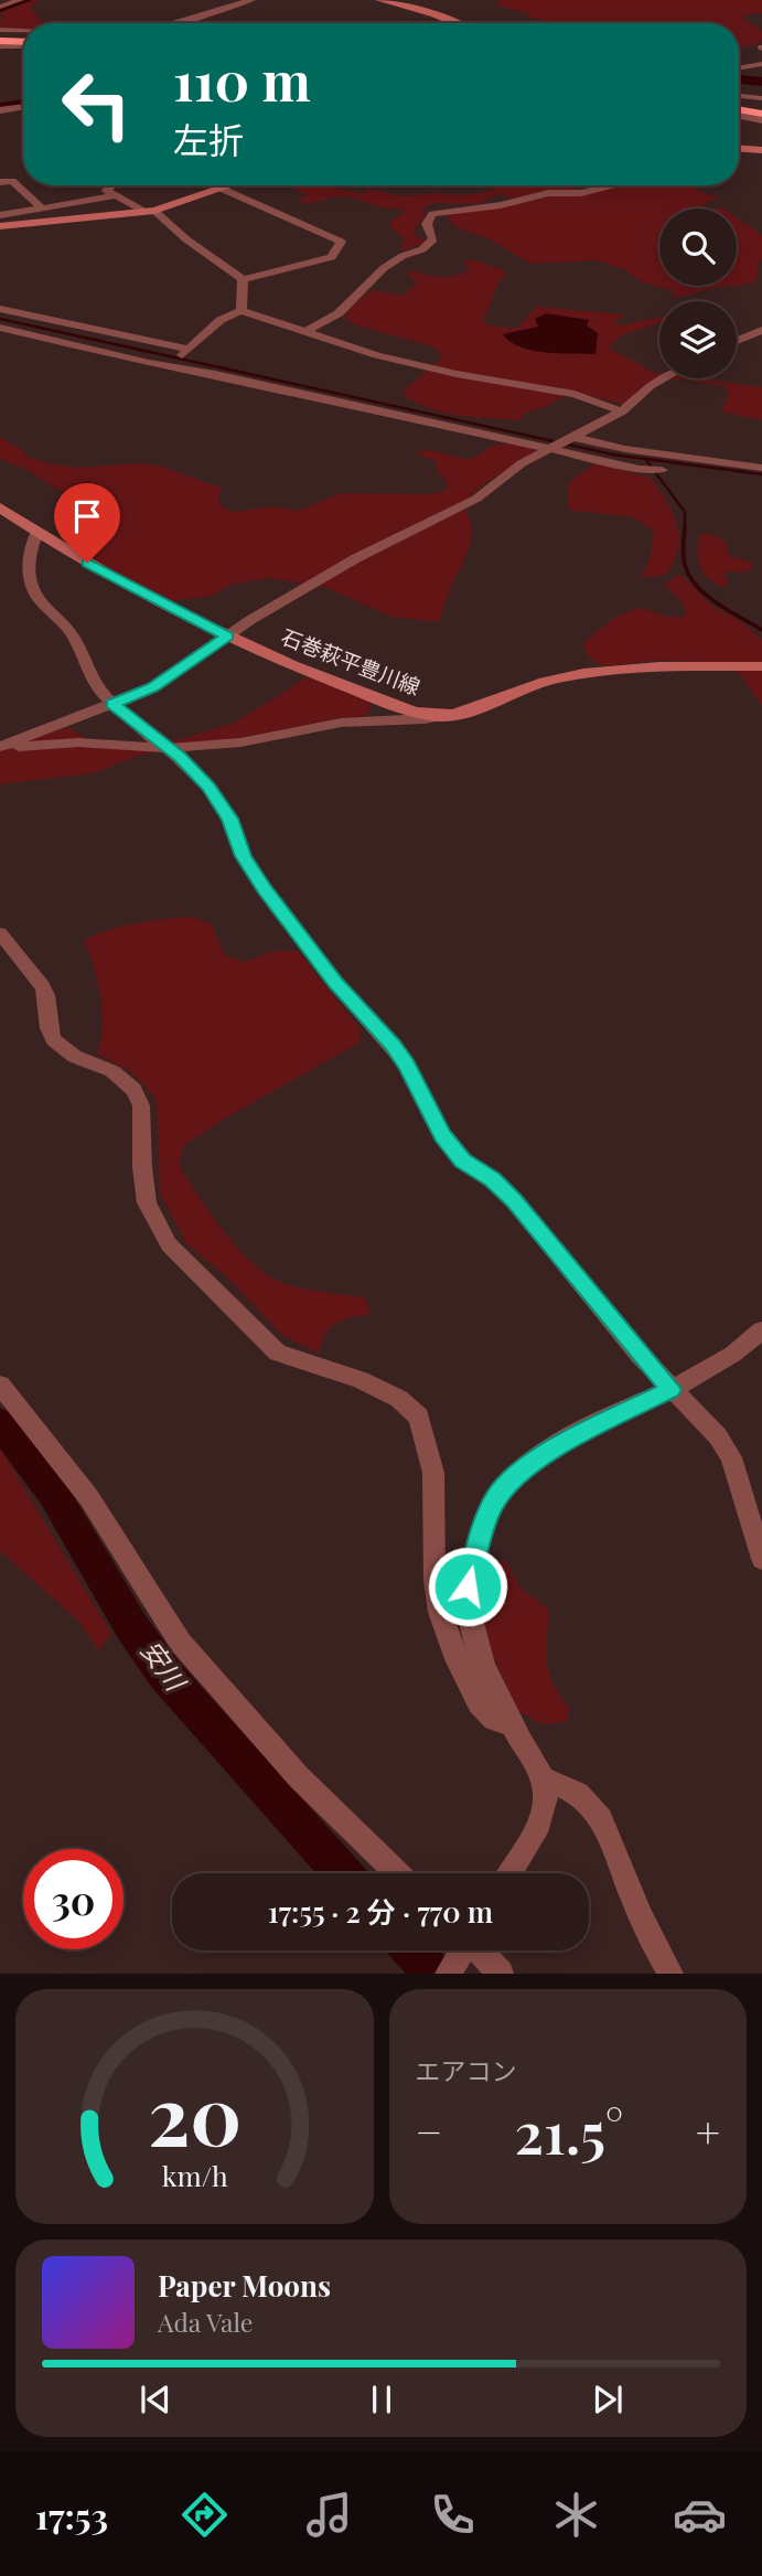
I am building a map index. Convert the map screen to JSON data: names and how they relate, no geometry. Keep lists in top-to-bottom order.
{
  "streets": {
    "main road": ["石巻萩平豊川線"]
  },
  "water": ["安川"],
  "page": {
    "turn": ["110 m", "左折"],
    "limit": "30",
    "trip": "17:55 · 2 分 · 770 m",
    "tile": "エアコン",
    "heat": ["−", "21.5°", "+"],
    "song": ["Paper Moons", "Ada Vale"],
    "tabs": "17:53",
    "gauge": ["20", "km/h"]
  }
}
